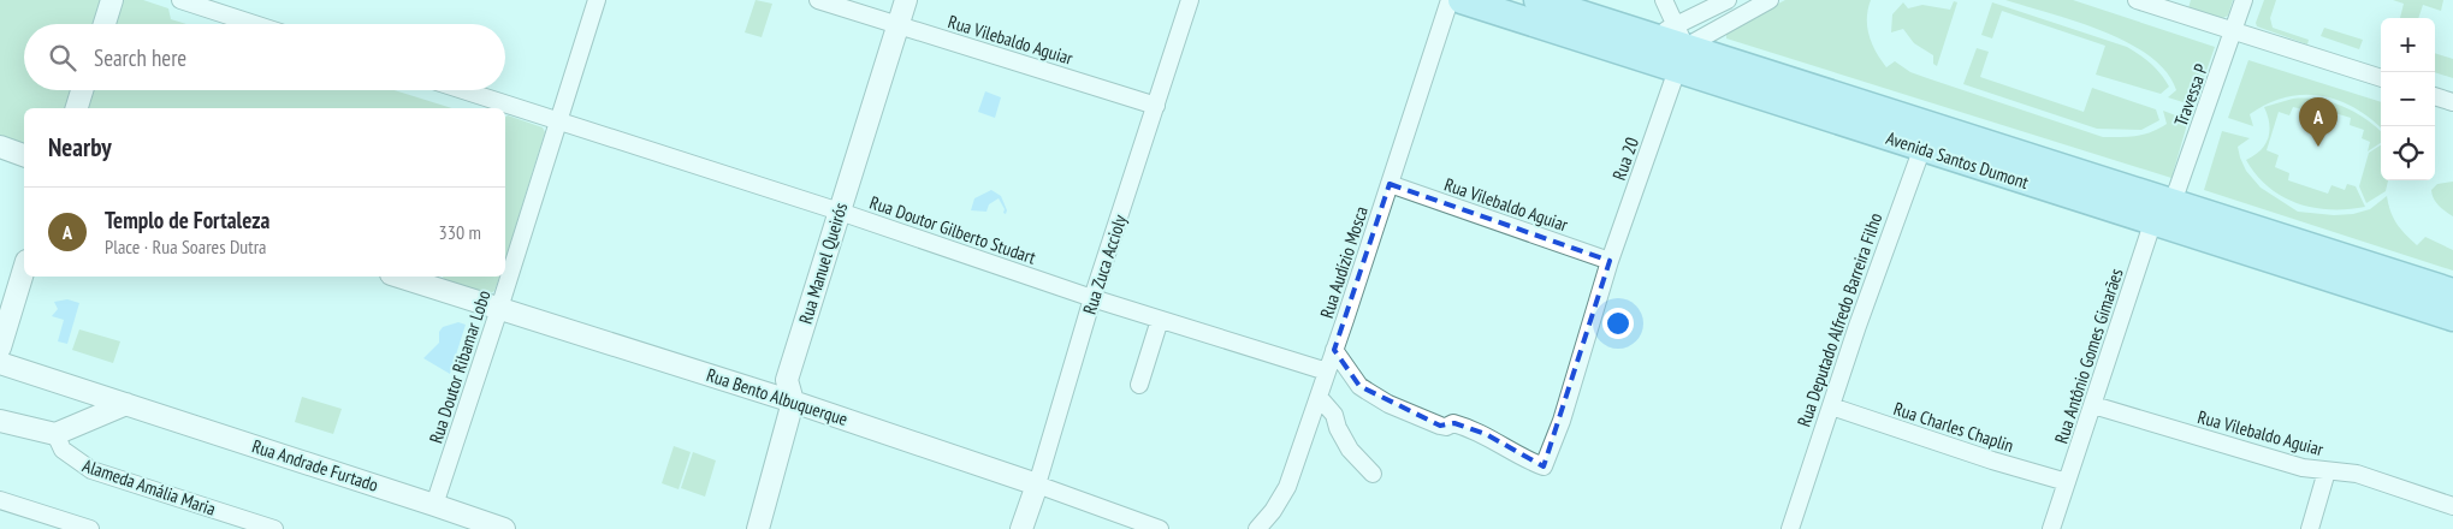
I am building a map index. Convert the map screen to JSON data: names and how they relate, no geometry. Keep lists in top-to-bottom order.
{
  "streets": {
    "main road": ["Avenida Santos Dumont"],
    "street": [
      "Rua Vilebaldo Aguiar",
      "Travessa P",
      "Rua 20",
      "Rua Doutor Gilberto Studart",
      "Rua Audízio Mosca",
      "Rua Manuel Queirós",
      "Rua Zuca Accioly",
      "Rua Deputado Alfredo Barreira Filho",
      "Rua Antônio Gomes Gimarães",
      "Rua Doutor Ribamar Lobo",
      "Rua Bento Albuquerque",
      "Rua Charles Chaplin",
      "Rua Andrade Furtado",
      "Alameda Amália Maria"
    ]
  },
  "crossings": [
    ["Rua Vilebaldo Aguiar", "Rua 20"],
    ["Rua Vilebaldo Aguiar", "Rua Audízio Mosca"],
    ["Rua Vilebaldo Aguiar", "Rua Manuel Queirós"],
    ["Rua Vilebaldo Aguiar", "Rua Zuca Accioly"],
    ["Rua Vilebaldo Aguiar", "Rua Antônio Gomes Gimarães"],
    ["Travessa P", "Avenida Santos Dumont"],
    ["Travessa P", "Rua Antônio Gomes Gimarães"],
    ["Rua 20", "Avenida Santos Dumont"],
    ["Rua 20", "Rua Audízio Mosca"],
    ["Avenida Santos Dumont", "Rua Deputado Alfredo Barreira Filho"],
    ["Avenida Santos Dumont", "Rua Antônio Gomes Gimarães"],
    ["Rua Doutor Gilberto Studart", "Rua Audízio Mosca"],
    ["Rua Doutor Gilberto Studart", "Rua Manuel Queirós"],
    ["Rua Doutor Gilberto Studart", "Rua Zuca Accioly"],
    ["Rua Doutor Gilberto Studart", "Rua Doutor Ribamar Lobo"],
    ["Rua Manuel Queirós", "Rua Bento Albuquerque"],
    ["Rua Zuca Accioly", "Rua Bento Albuquerque"],
    ["Rua Deputado Alfredo Barreira Filho", "Rua Charles Chaplin"],
    ["Rua Antônio Gomes Gimarães", "Rua Charles Chaplin"],
    ["Rua Doutor Ribamar Lobo", "Rua Bento Albuquerque"],
    ["Rua Doutor Ribamar Lobo", "Rua Andrade Furtado"]
  ],
  "page": {
    "map_buttons": ["+", "−"],
    "search": "Search here",
    "pins": "A",
    "heading": "Nearby",
    "list": [
      {
        "mark": "A",
        "name": "Templo de Fortaleza",
        "note": "Place · Rua Soares Dutra",
        "value": "330 m"
      }
    ]
  }
}
